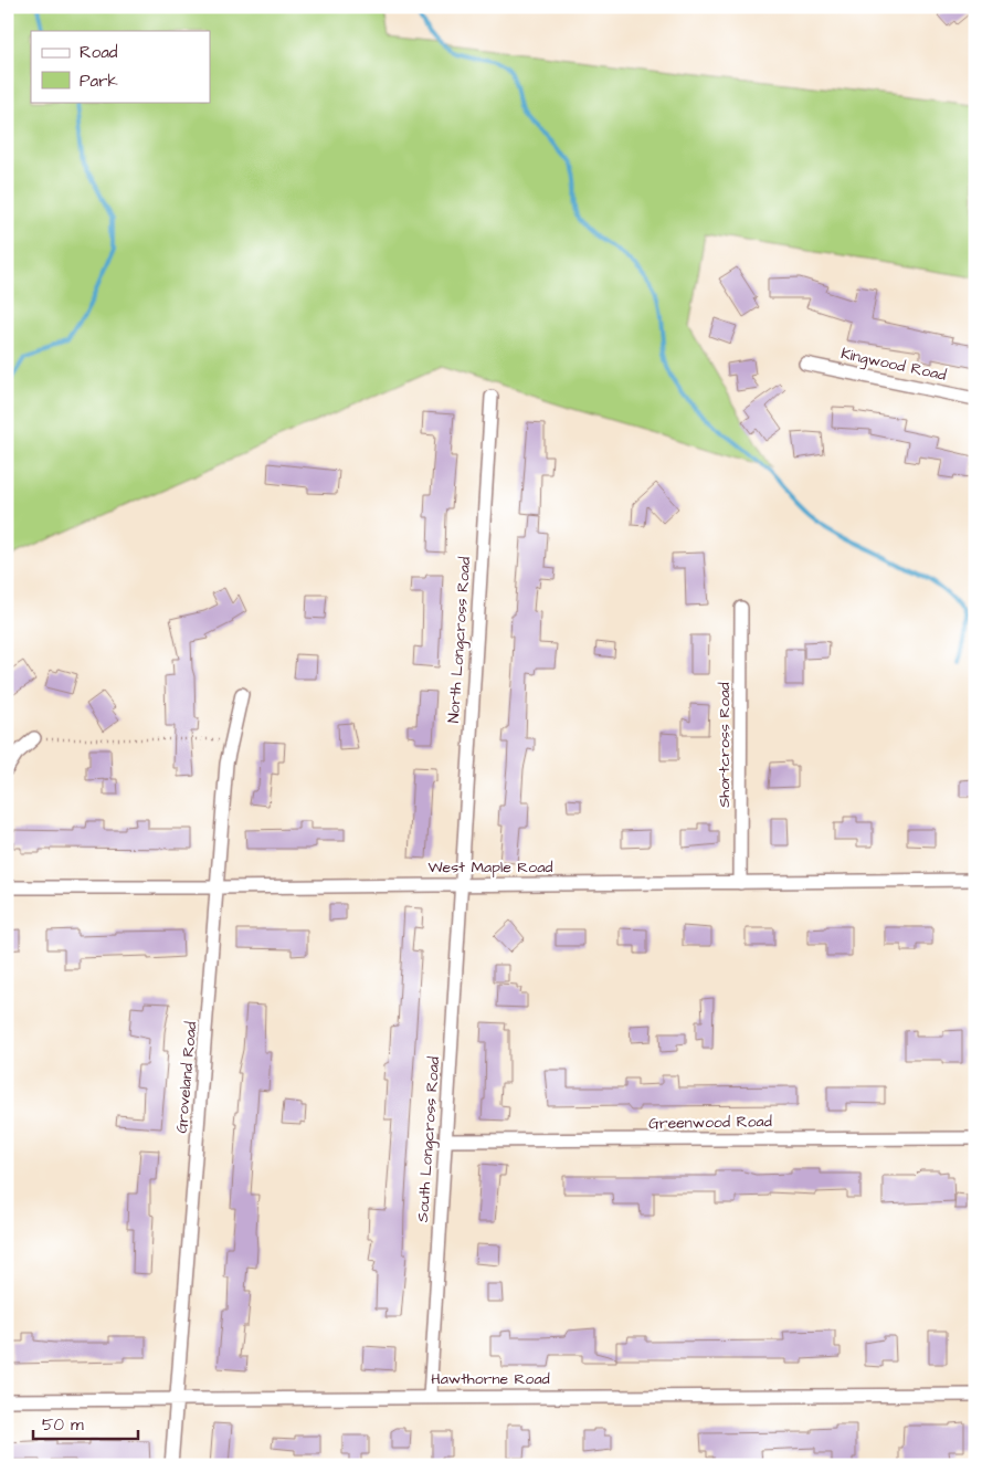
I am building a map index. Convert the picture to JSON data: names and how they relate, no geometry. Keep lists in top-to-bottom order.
{
  "streets": {
    "street": [
      "Kingwood Road",
      "North Longcross Road",
      "Shortcross Road",
      "West Maple Road",
      "Groveland Road",
      "Greenwood Road",
      "South Longcross Road",
      "Hawthorne Road"
    ]
  },
  "crossings": [
    ["North Longcross Road", "West Maple Road"],
    ["North Longcross Road", "South Longcross Road"],
    ["Shortcross Road", "West Maple Road"],
    ["West Maple Road", "Groveland Road"],
    ["West Maple Road", "South Longcross Road"],
    ["Groveland Road", "Hawthorne Road"],
    ["Greenwood Road", "South Longcross Road"],
    ["South Longcross Road", "Hawthorne Road"]
  ],
  "legend": ["Road", "Park"],
  "scale_bar": "50 m"
}
